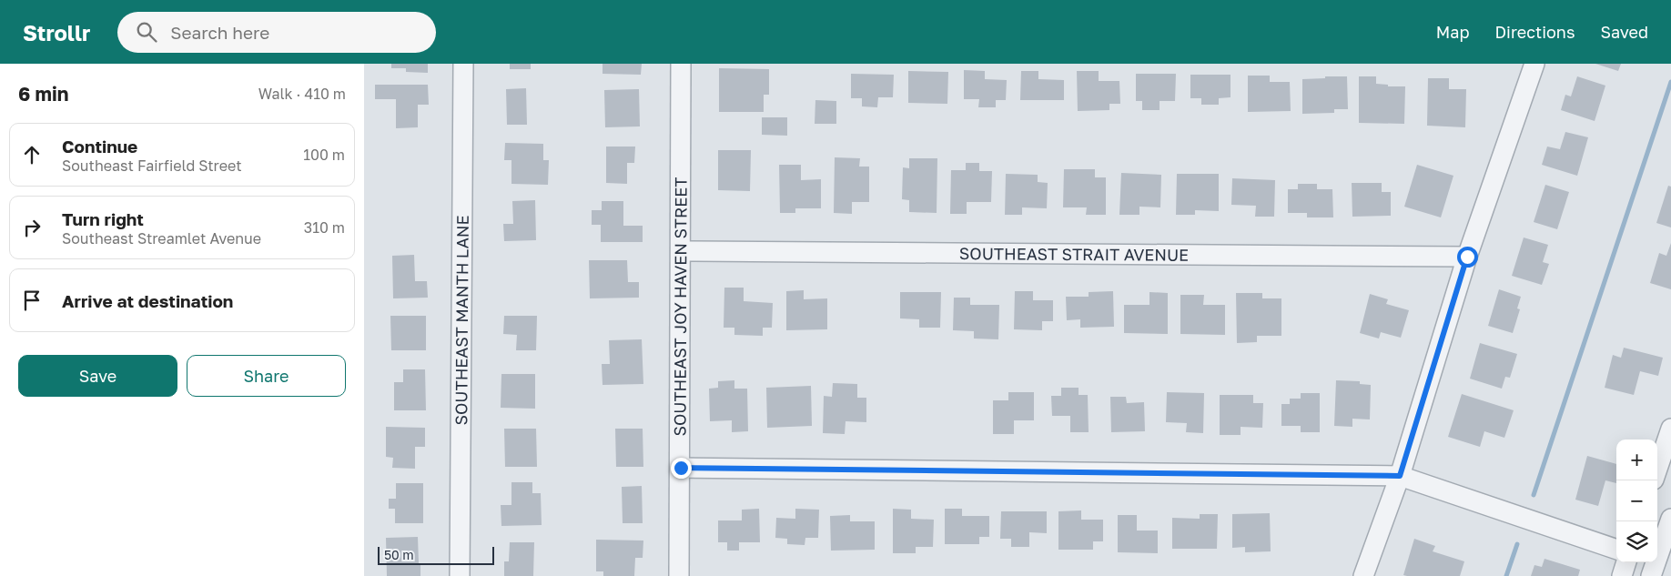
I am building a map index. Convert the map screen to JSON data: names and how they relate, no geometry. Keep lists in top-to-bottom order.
{
  "streets": {
    "street": ["SOUTHEAST STRAIT AVENUE", "SOUTHEAST JOY HAVEN STREET", "SOUTHEAST MANTH LANE"]
  },
  "crossings": [
    ["SOUTHEAST STRAIT AVENUE", "SOUTHEAST JOY HAVEN STREET"]
  ],
  "scale_bar": "50 m",
  "page": {
    "header": "Strollr",
    "search": "Search here",
    "nav": ["Map", "Directions", "Saved"],
    "heading": ["6 min", "Walk · 410 m"],
    "list": [
      ["Continue", "Southeast Fairfield Street", "100 m"],
      ["Turn right", "Southeast Streamlet Avenue", "310 m"],
      "Arrive at destination"
    ],
    "buttons": ["Save", "Share"],
    "map_buttons": ["+", "−"],
    "scale": "50 m"
  }
}
